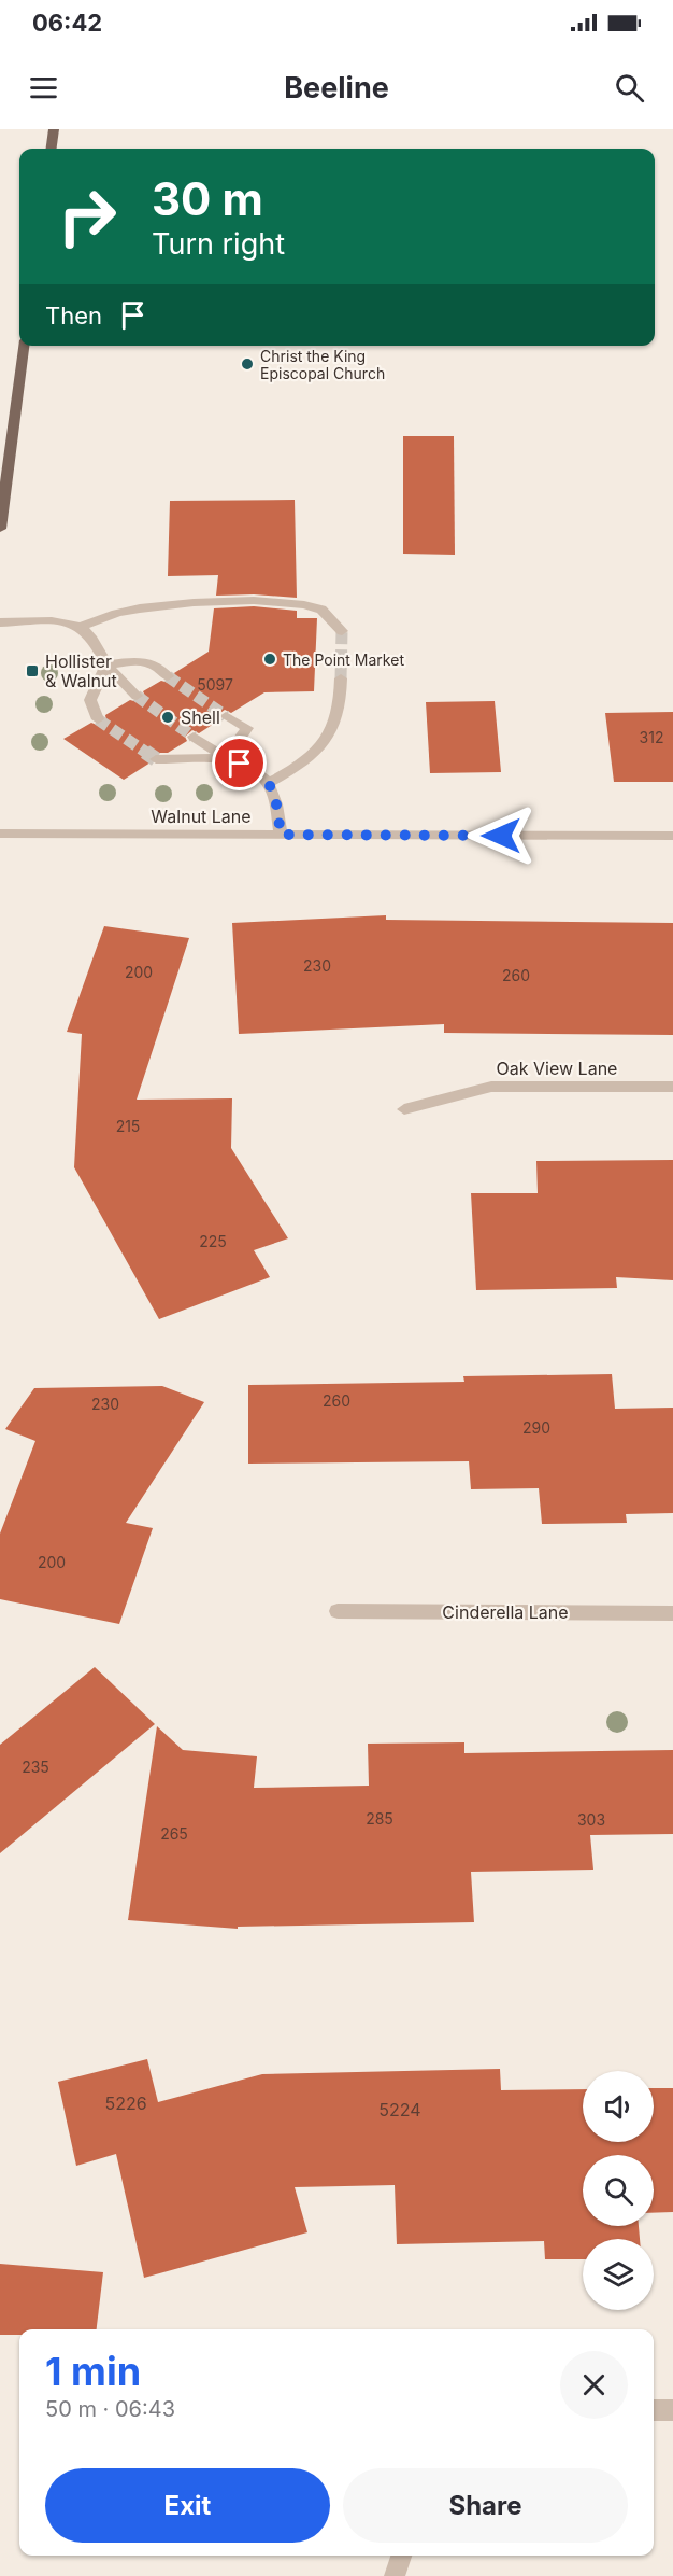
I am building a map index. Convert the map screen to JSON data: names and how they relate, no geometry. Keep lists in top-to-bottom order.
{
  "streets": {
    "street": ["Walnut Lane", "Oak View Lane", "Cinderella Lane"]
  },
  "places": {
    "other": ["Christ the King Episcopal Church", "The Point Market", "Shell"],
    "transit": ["Hollister & Walnut"]
  },
  "house_numbers": [
    "5097",
    "312",
    "230",
    "200",
    "260",
    "215",
    "225",
    "260",
    "230",
    "290",
    "200",
    "235",
    "285",
    "303",
    "265",
    "5226",
    "5224"
  ],
  "page": {
    "status": "06:42",
    "header": "Beeline",
    "turn": ["30 m", "Turn right"],
    "then": "Then",
    "heading": ["1 min", "50 m · 06:43"],
    "buttons": ["Exit", "Share"]
  }
}
